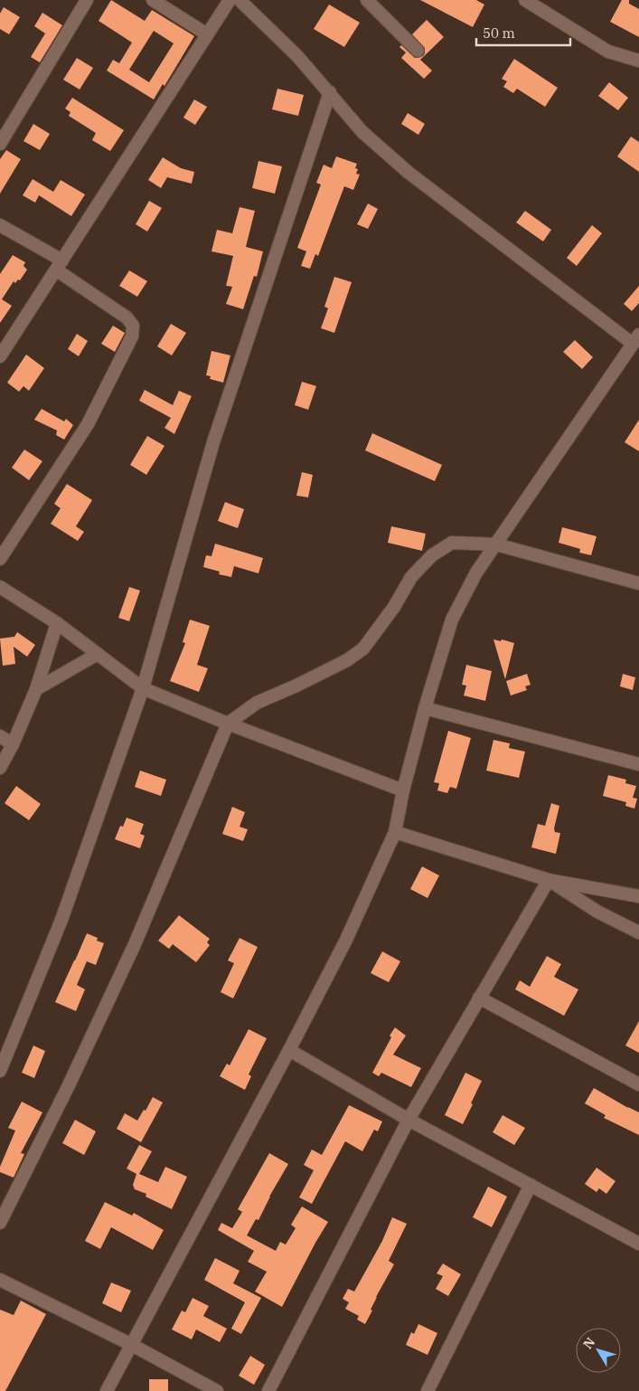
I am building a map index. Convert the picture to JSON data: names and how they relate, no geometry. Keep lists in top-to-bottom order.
{
  "scale_bar": "50 m",
  "north": "top left"
}
